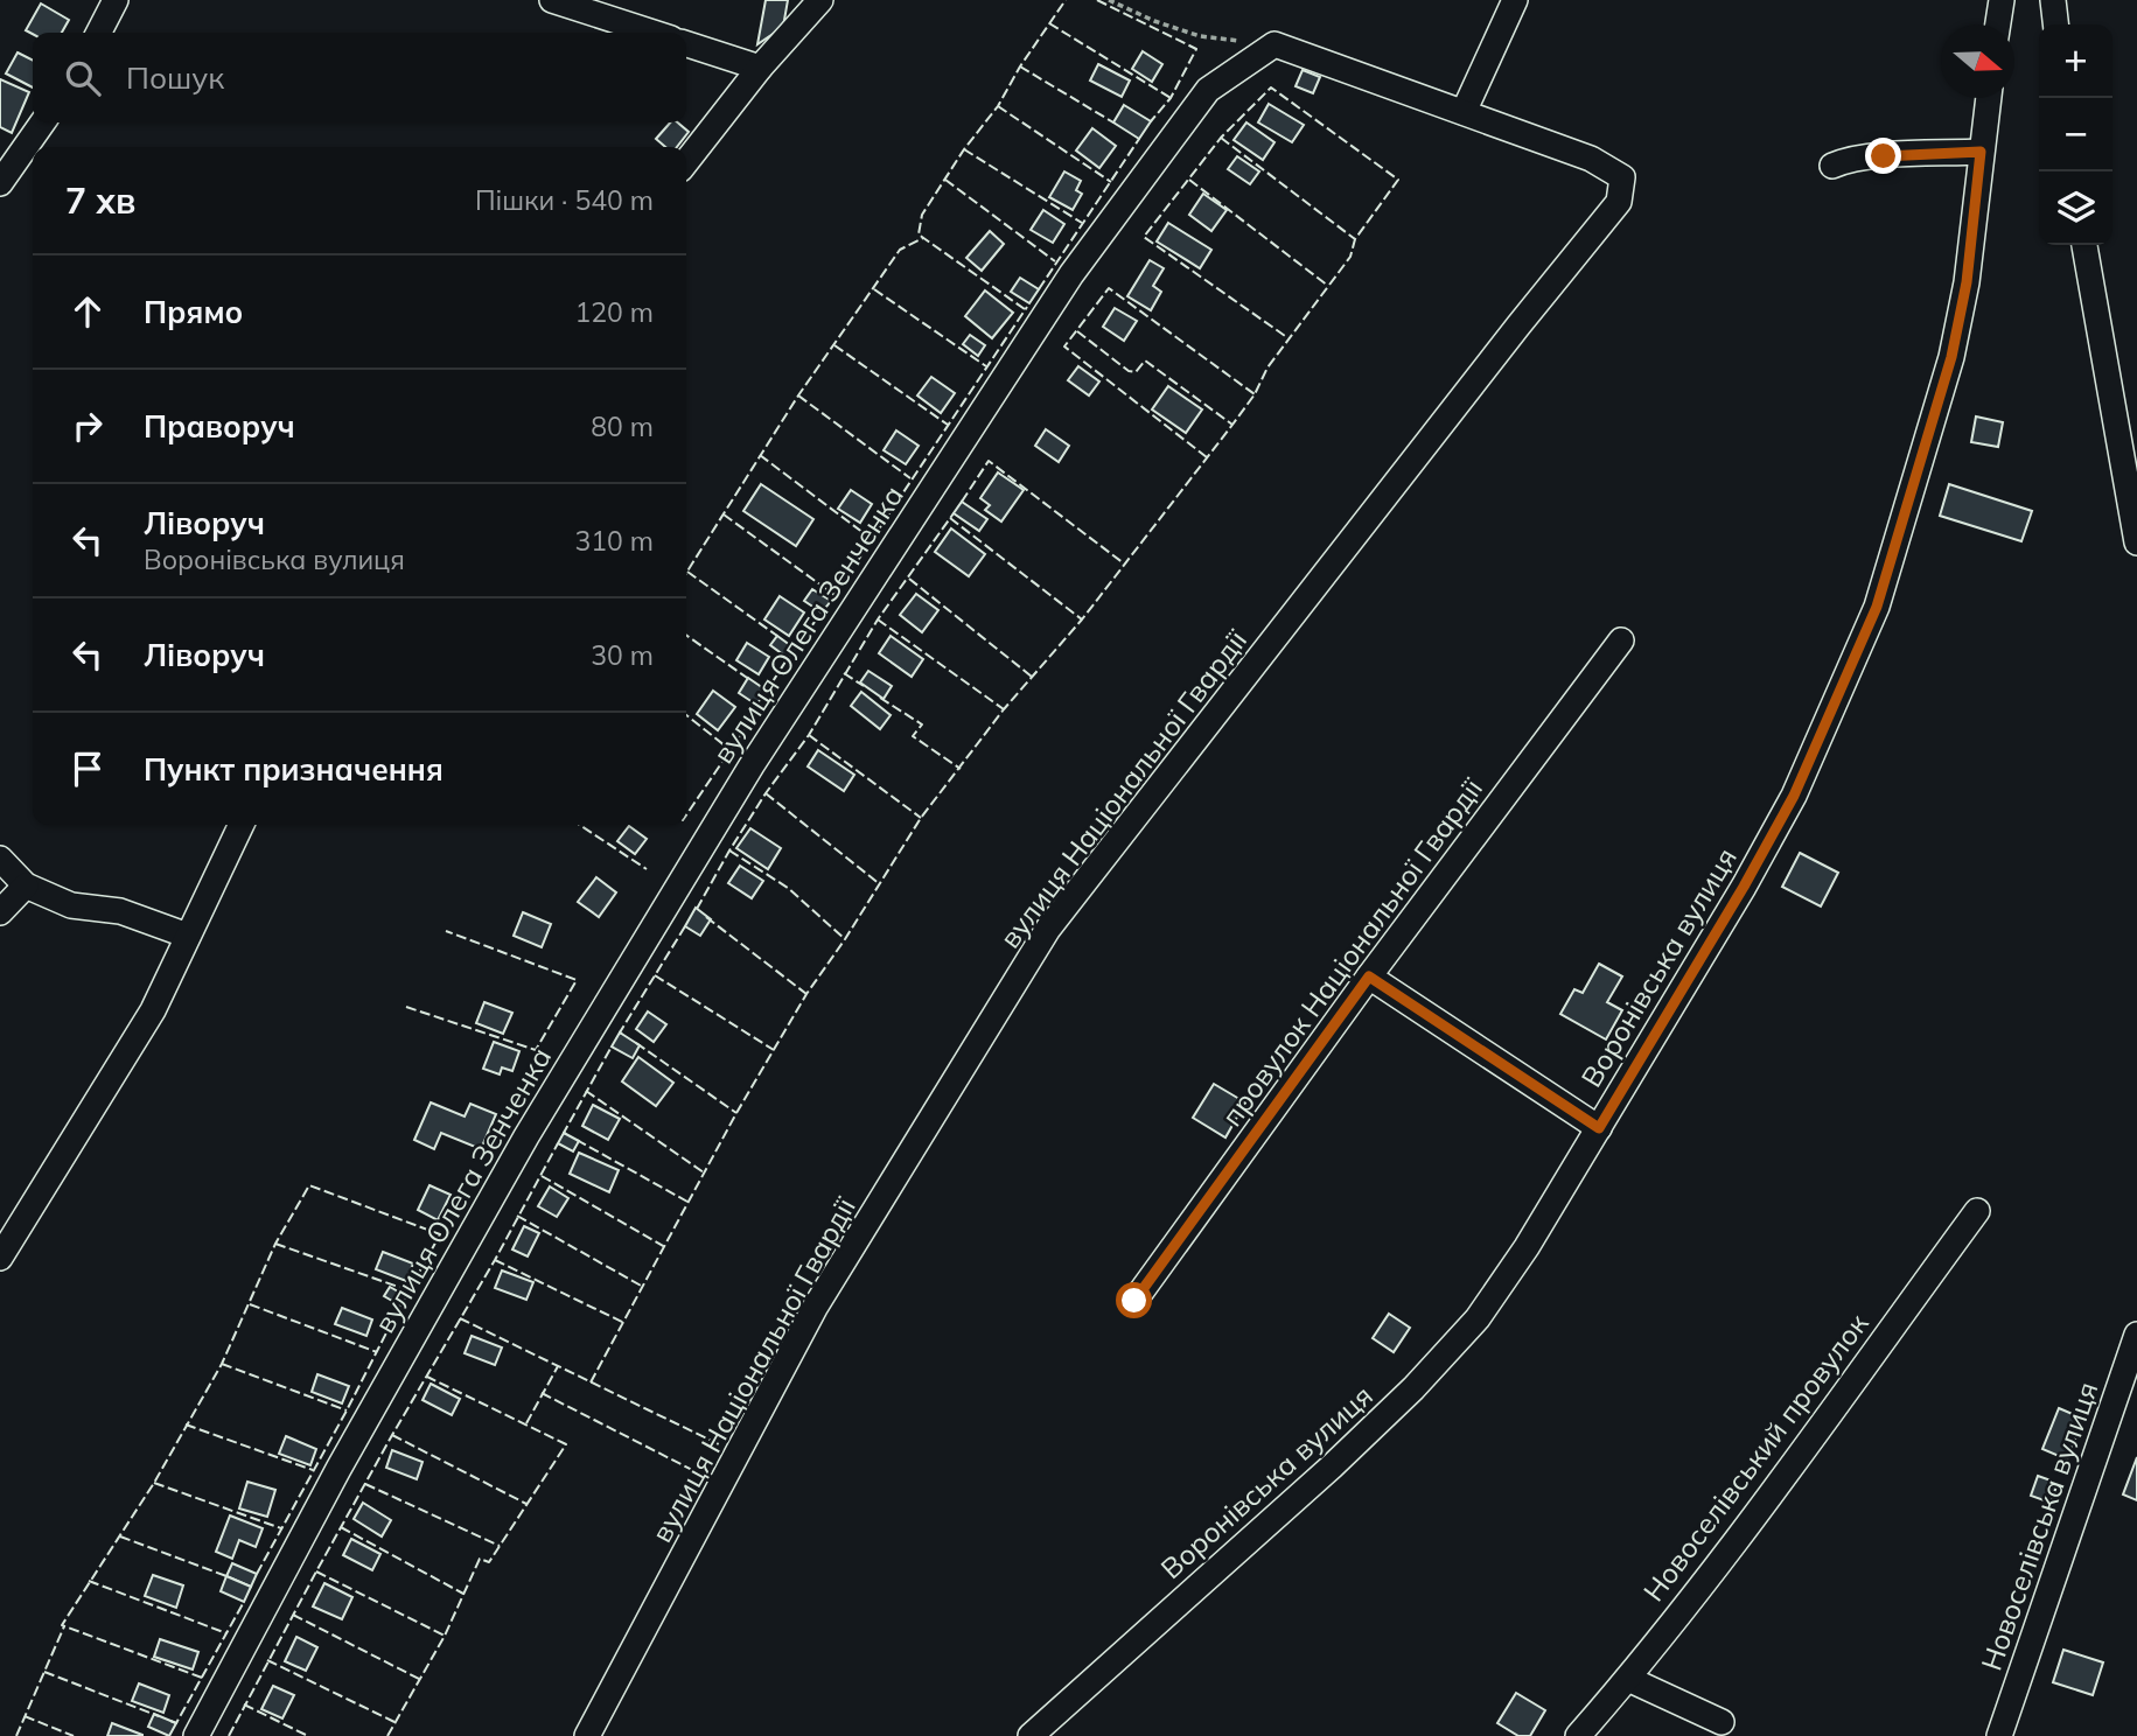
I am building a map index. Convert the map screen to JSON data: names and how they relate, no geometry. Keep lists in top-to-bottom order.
{
  "streets": {
    "street": [
      "вулиця Олега Зенченка",
      "вулиця Національної Гвардії",
      "провулок Національної Гвардії",
      "Воронівська вулиця",
      "Новоселівський провулок",
      "Новоселівська вулиця"
    ]
  },
  "north": "right",
  "page": {
    "map_buttons": ["+", "−"],
    "search": "Пошук",
    "heading": ["7 хв", "Пішки · 540 m"],
    "list": [
      ["Прямо", "120 m"],
      ["Праворуч", "80 m"],
      ["Ліворуч", "Воронівська вулиця", "310 m"],
      ["Ліворуч", "30 m"],
      "Пункт призначення"
    ]
  }
}
